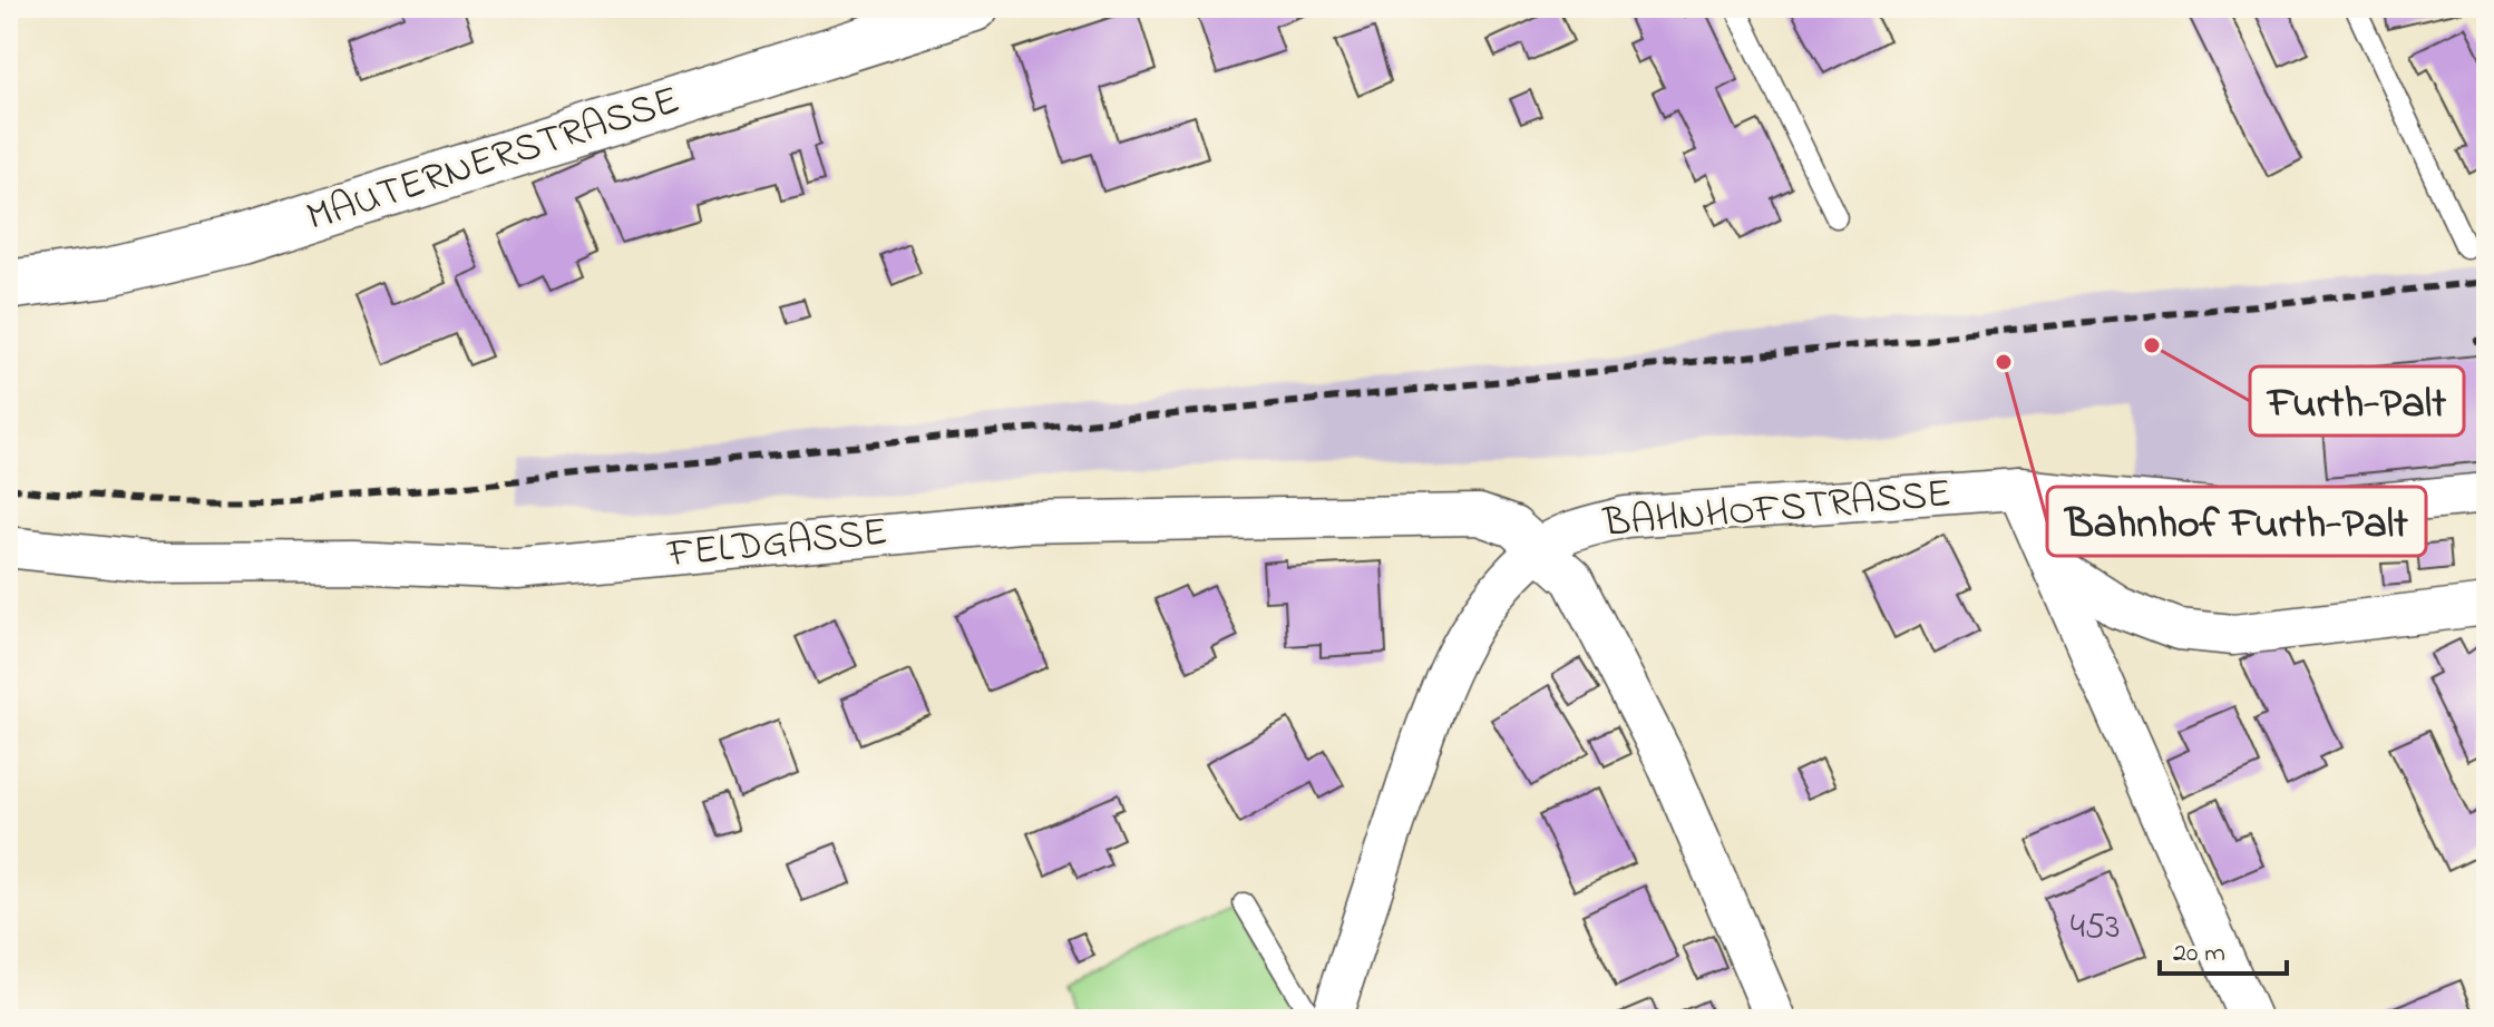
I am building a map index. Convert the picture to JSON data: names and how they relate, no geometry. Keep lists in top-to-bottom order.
{
  "streets": {
    "street": ["MAUTERNERSTRASSE", "BAHNHOFSTRASSE", "FELDGASSE"]
  },
  "crossings": [
    ["BAHNHOFSTRASSE", "FELDGASSE"]
  ],
  "places": ["Furth-Palt", "Bahnhof Furth-Palt"],
  "house_numbers": ["453"],
  "scale_bar": "20 m"
}
